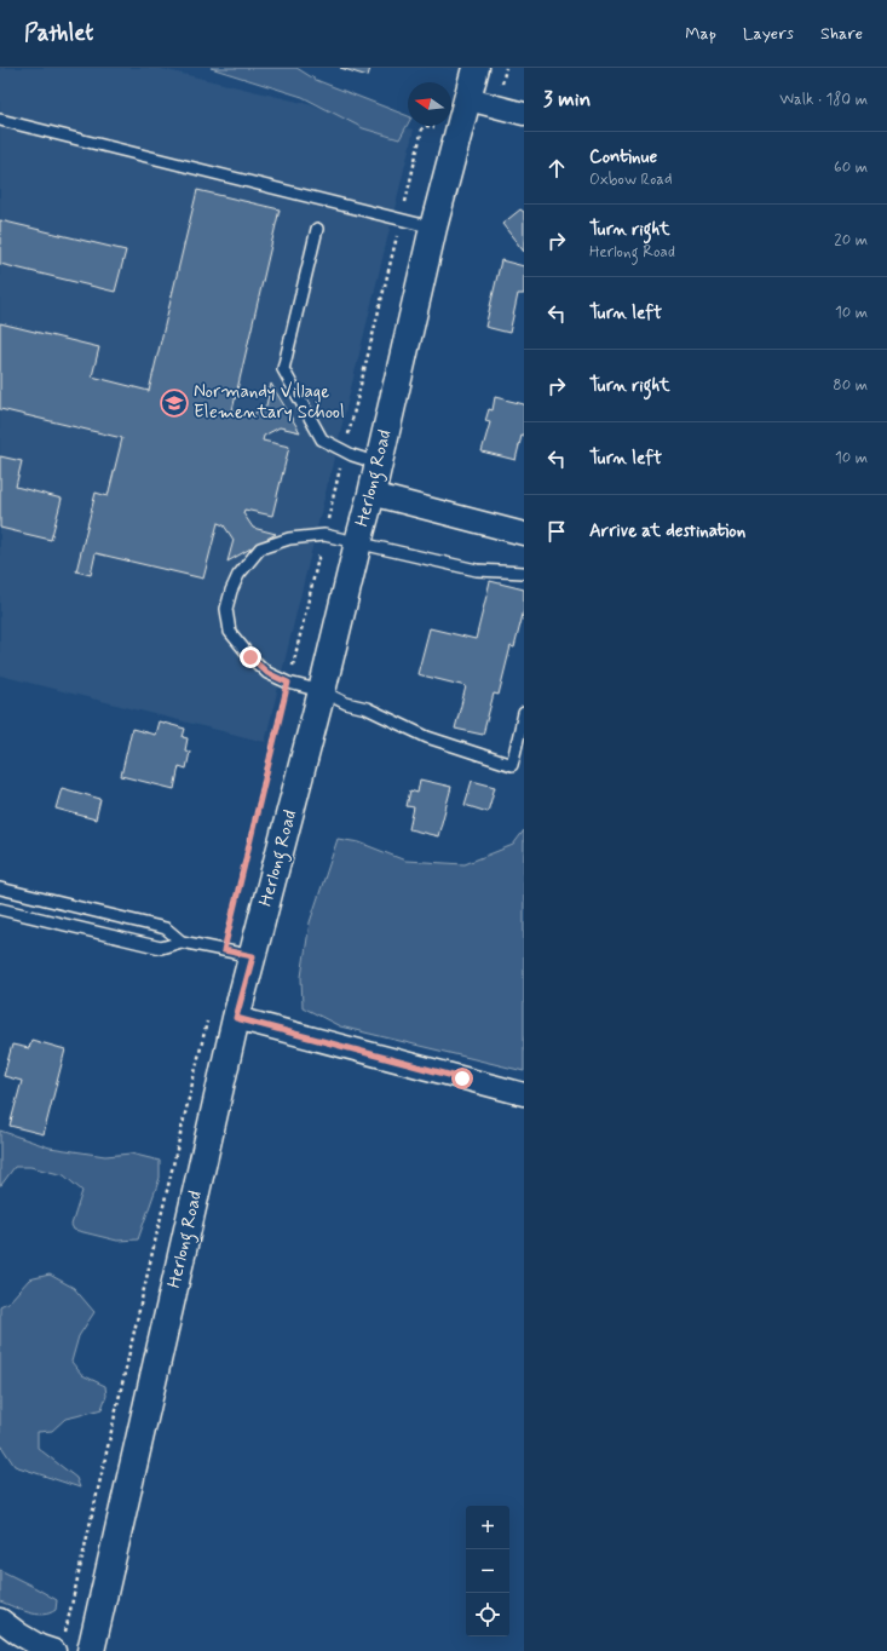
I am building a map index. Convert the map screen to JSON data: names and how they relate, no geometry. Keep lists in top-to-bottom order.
{
  "streets": {
    "street": ["Herlong Road"]
  },
  "places": {
    "school or university": ["Normandy Village Elementary School"]
  },
  "north": "left",
  "page": {
    "header": "Pathlet",
    "nav": ["Map", "Layers", "Share"],
    "heading": ["3 min", "Walk · 180 m"],
    "list": [
      ["Continue", "Oxbow Road", "60 m"],
      ["Turn right", "Herlong Road", "20 m"],
      ["Turn left", "10 m"],
      ["Turn right", "80 m"],
      ["Turn left", "10 m"],
      "Arrive at destination"
    ],
    "map_buttons": ["+", "−"]
  }
}
